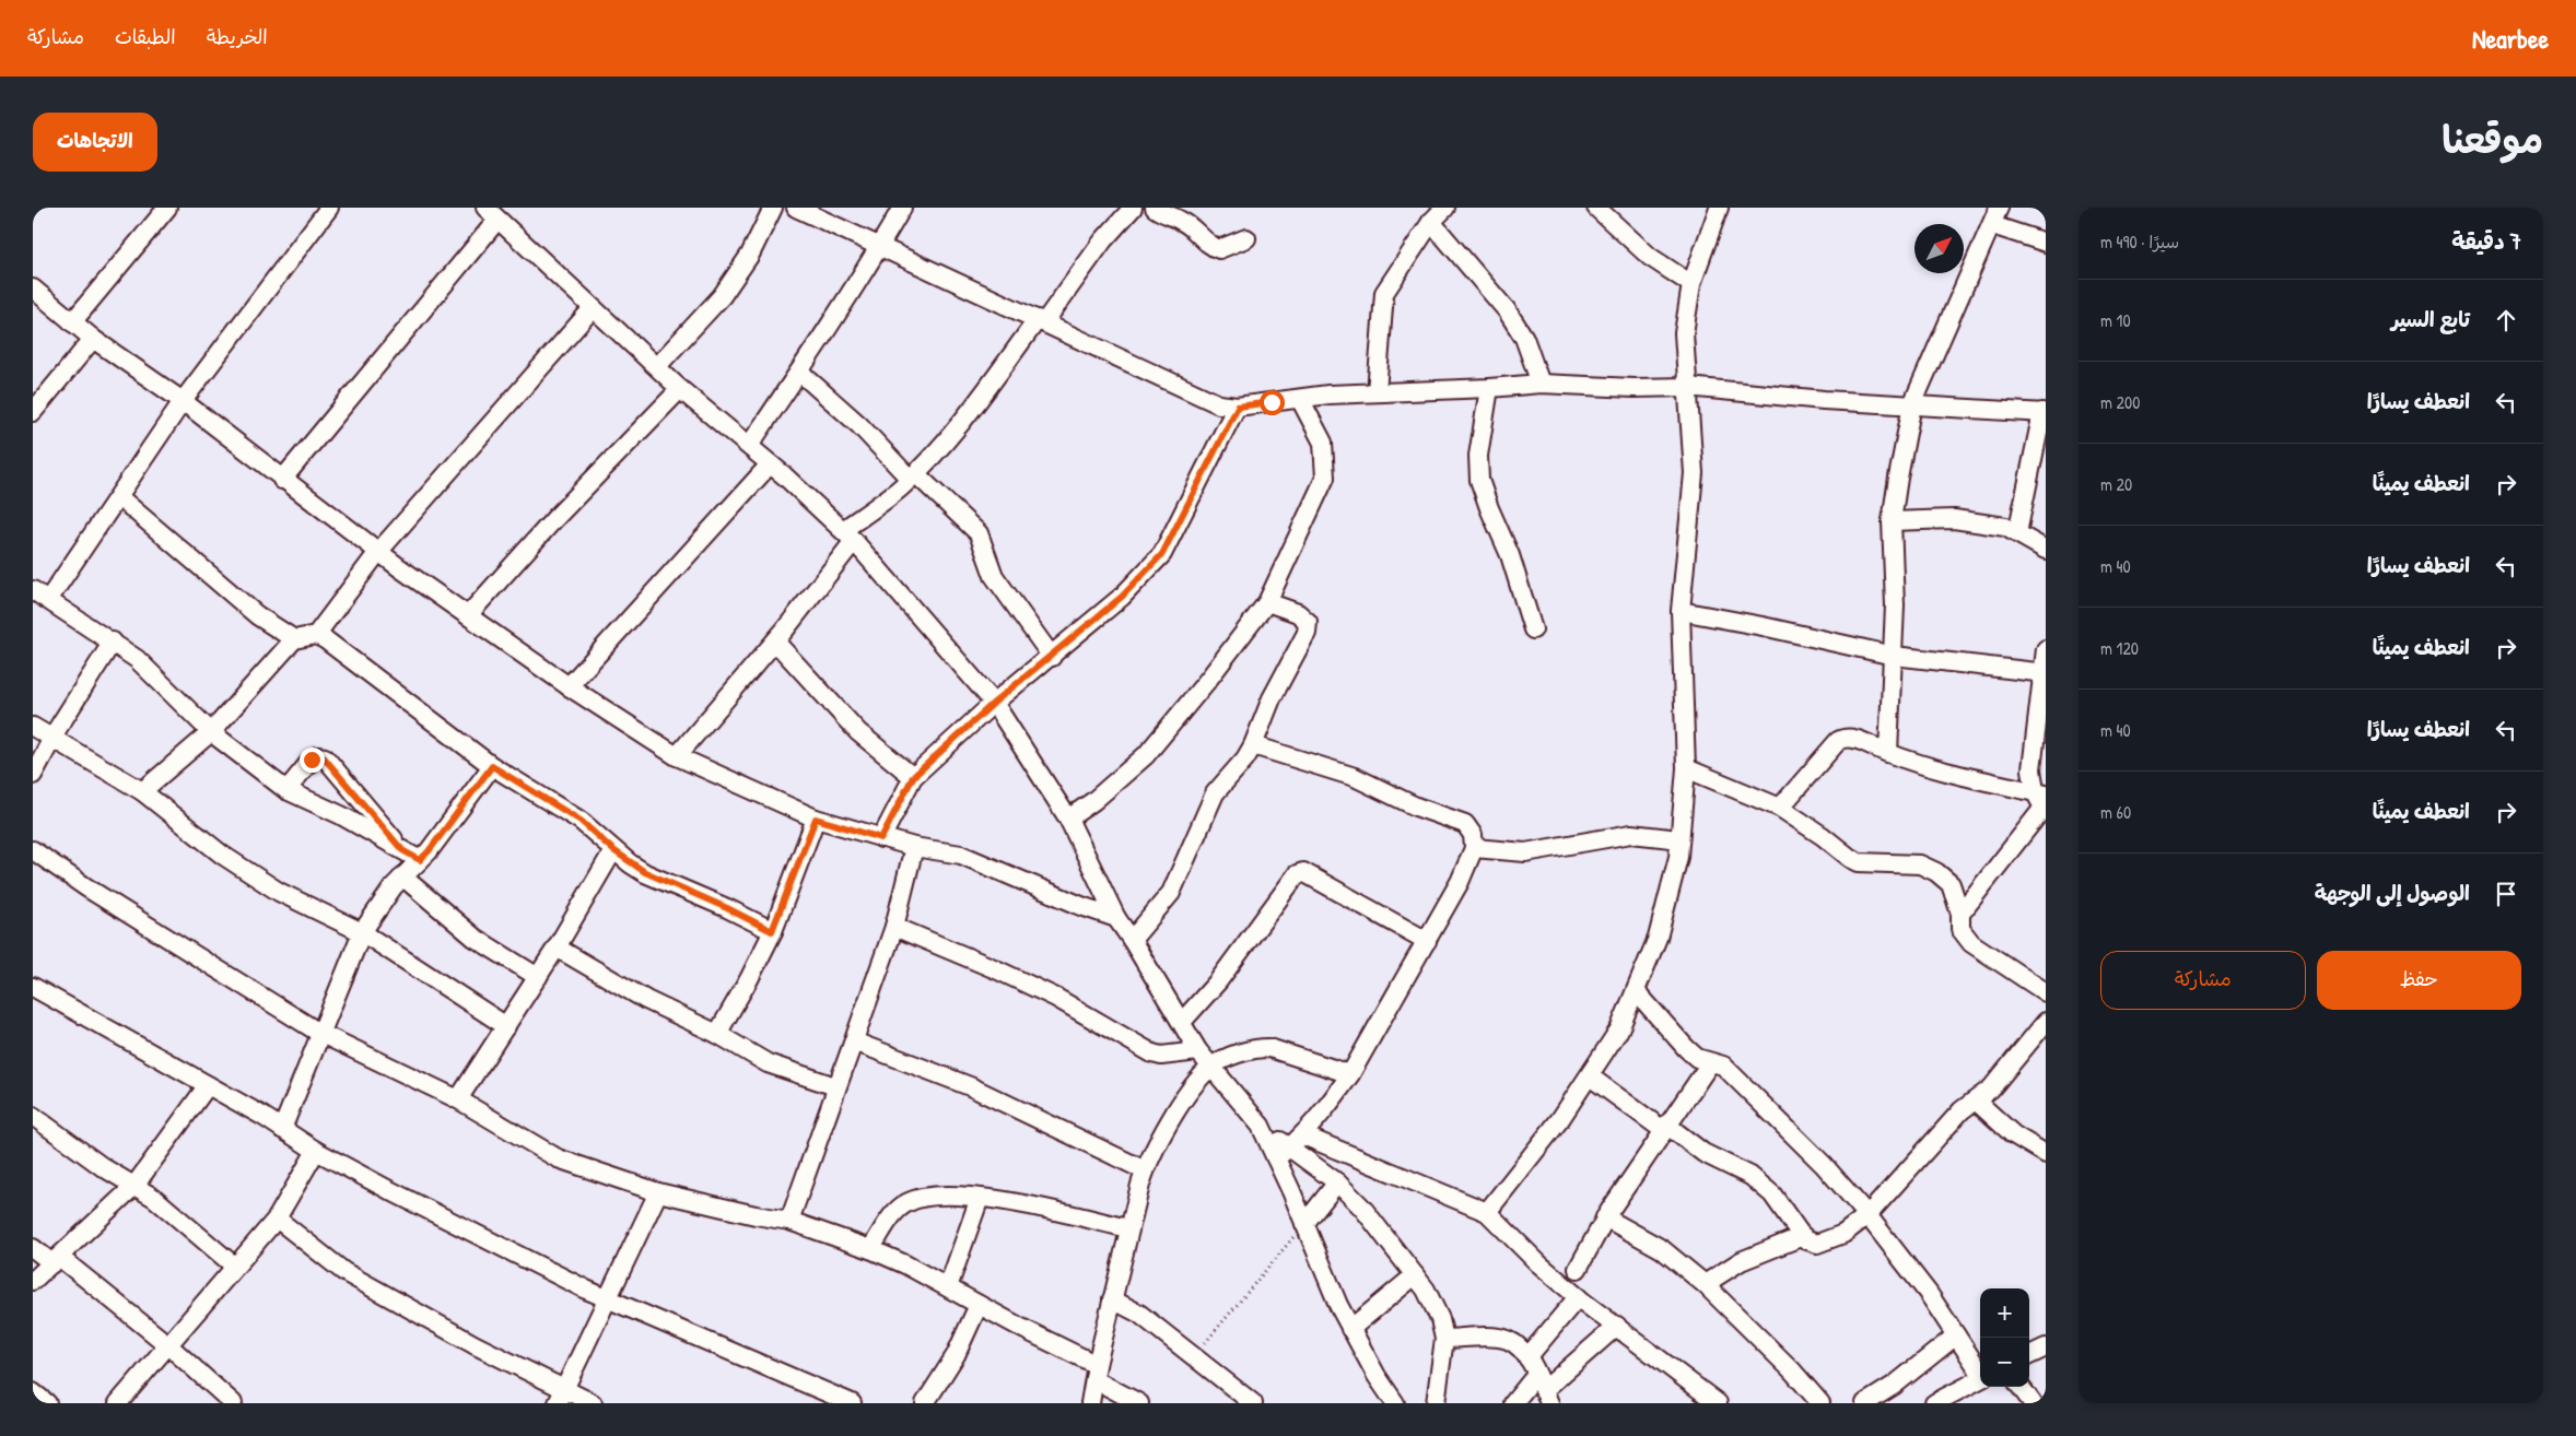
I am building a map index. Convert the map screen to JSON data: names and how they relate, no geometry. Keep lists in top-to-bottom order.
{
  "north": "top right",
  "page": {
    "header": "Nearbee",
    "nav": ["الخريطة", "الطبقات", "مشاركة"],
    "title": "موقعنا",
    "buttons": [
      "الاتجاهات",
      ["حفظ", "مشاركة"]
    ],
    "heading": ["7 دقيقة", "سيرًا · 490 m"],
    "list": [
      ["تابع السير", "10 m"],
      ["انعطف يسارًا", "200 m"],
      ["انعطف يمينًا", "20 m"],
      ["انعطف يسارًا", "40 m"],
      ["انعطف يمينًا", "120 m"],
      ["انعطف يسارًا", "40 m"],
      ["انعطف يمينًا", "60 m"],
      "الوصول إلى الوجهة"
    ],
    "map_buttons": ["+", "−"]
  }
}
